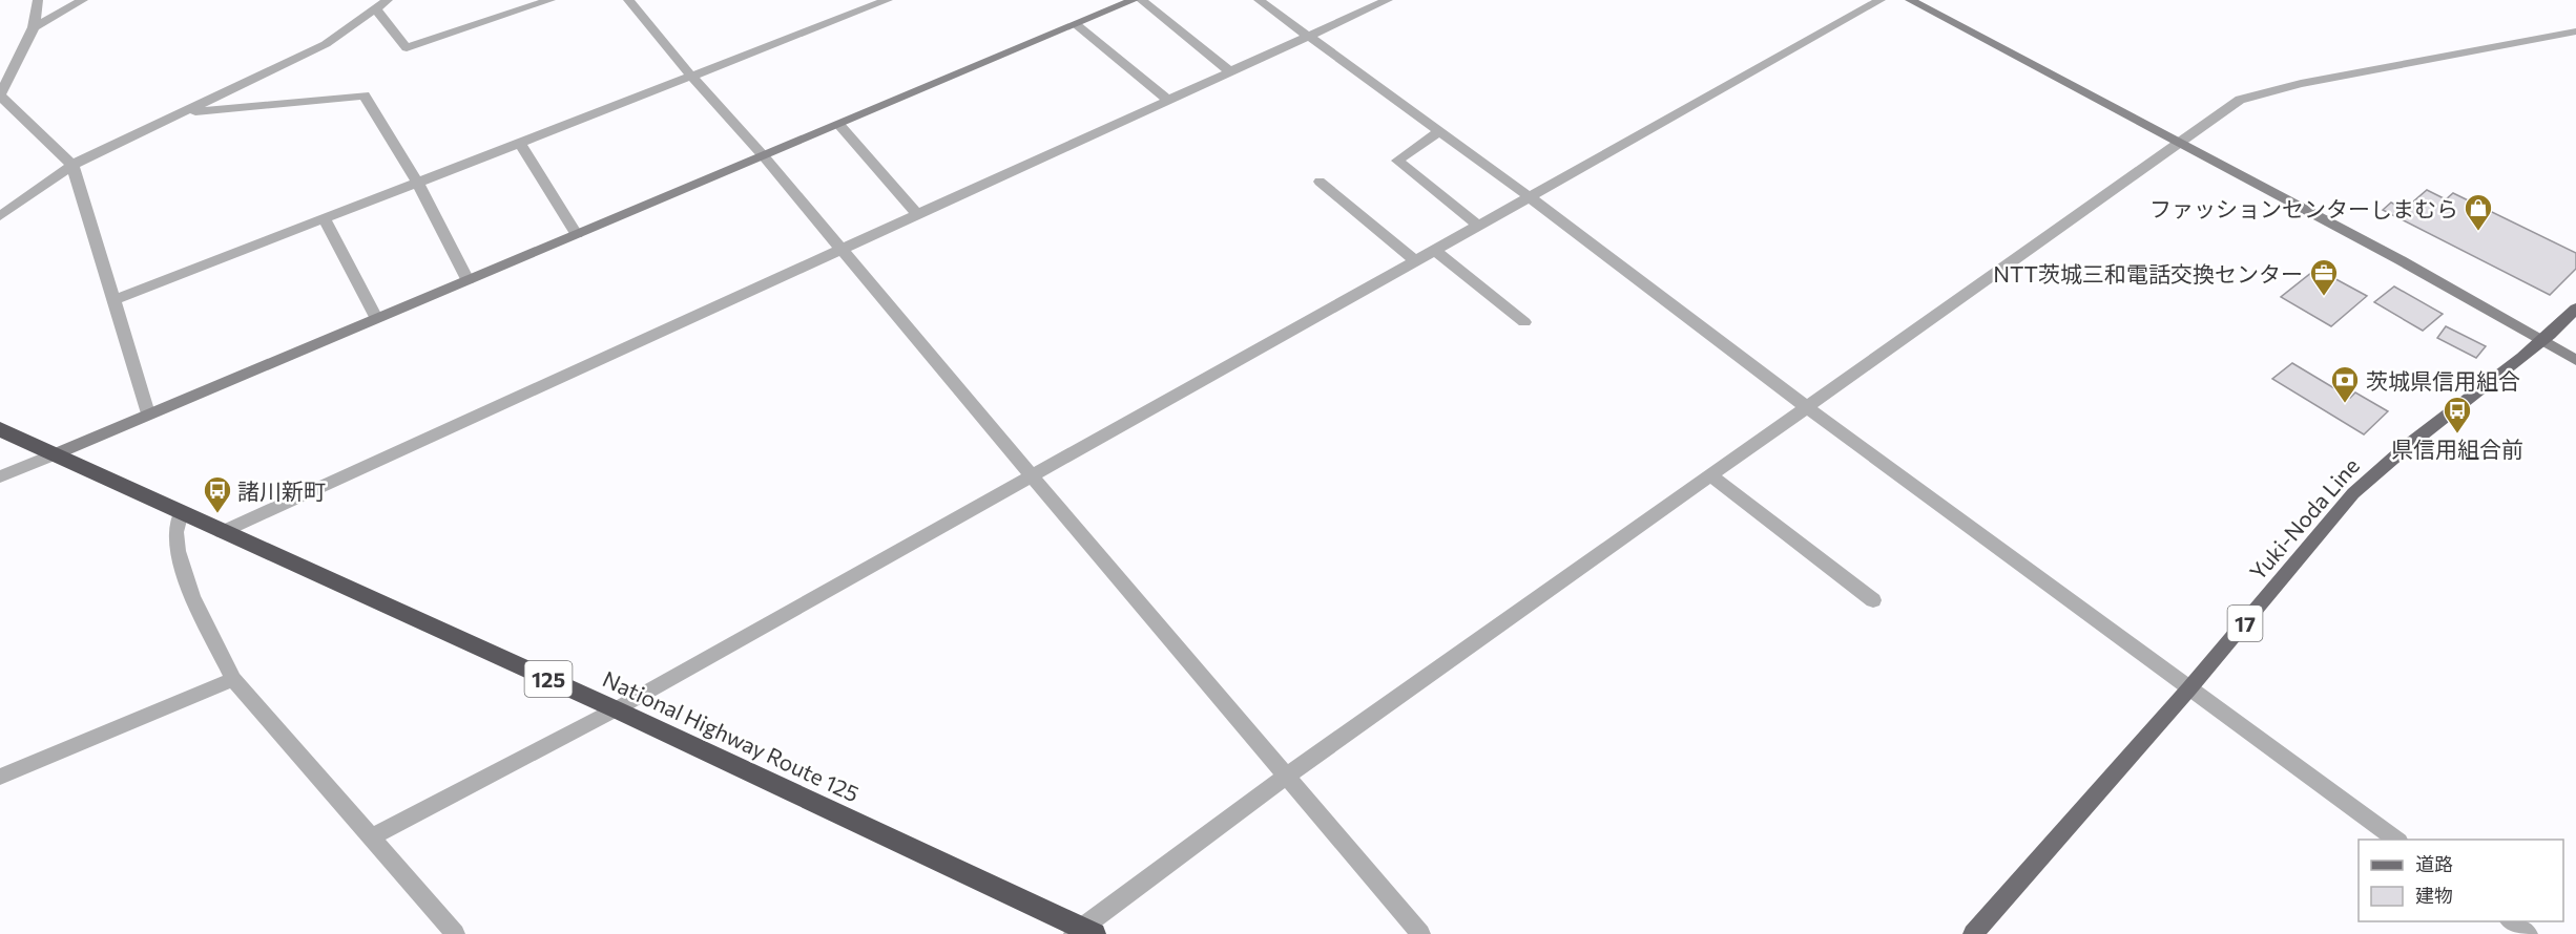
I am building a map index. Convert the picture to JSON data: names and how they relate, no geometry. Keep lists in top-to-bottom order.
{
  "streets": {
    "highway": ["125", "National Highway Route 125"],
    "main road": ["Yuki-Noda Line", "17"]
  },
  "places": {
    "shop": ["ファッションセンターしまむら"],
    "office": ["NTT茨城三和電話交換センター"],
    "bank": ["茨城県信用組合"],
    "bus stop": ["県信用組合前", "諸川新町"]
  },
  "legend": ["道路", "建物"]
}
